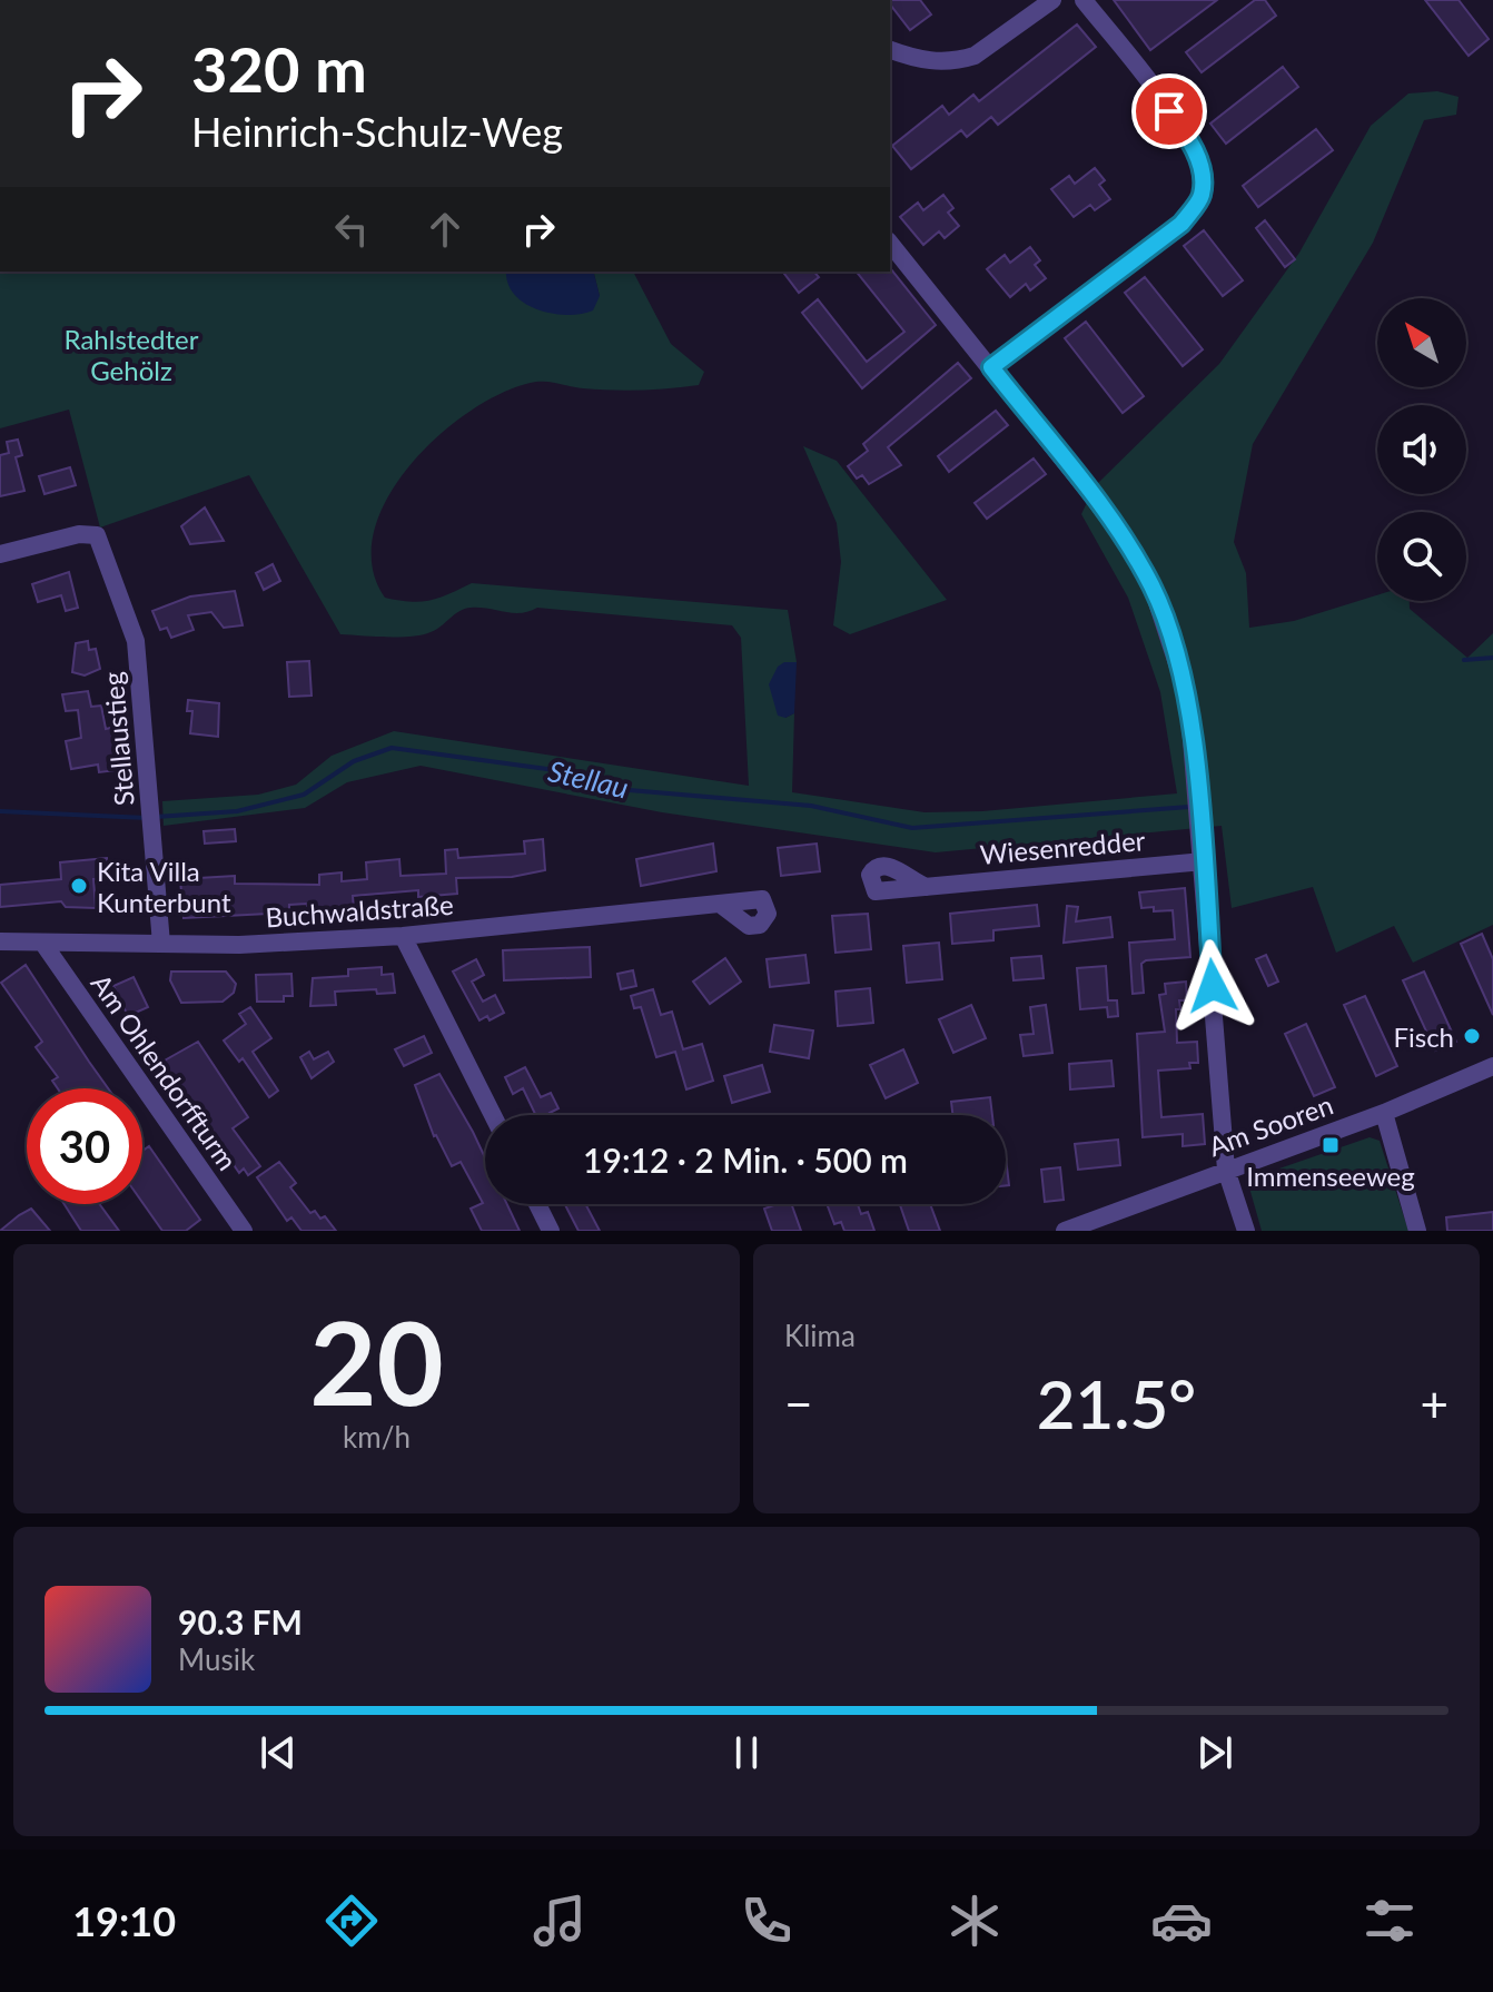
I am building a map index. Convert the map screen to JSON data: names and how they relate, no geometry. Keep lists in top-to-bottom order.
{
  "streets": {
    "street": [
      "Stellaustieg",
      "Wiesenredder",
      "Buchwaldstraße",
      "Am Ohlendorffturm",
      "Am Sooren"
    ]
  },
  "crossings": [
    ["Stellaustieg", "Buchwaldstraße"],
    ["Buchwaldstraße", "Am Ohlendorffturm"]
  ],
  "water": ["Stellau"],
  "parks": ["Rahlstedter Gehölz"],
  "places": {
    "other": ["Kita Villa Kunterbunt", "Fisch"],
    "transit": ["Immenseeweg"]
  },
  "north": "top left",
  "page": {
    "turn": ["320 m", "Heinrich-Schulz-Weg"],
    "limit": "30",
    "trip": "19:12 · 2 Min. · 500 m",
    "tile": [
      ["20", "km/h"],
      "Klima"
    ],
    "heat": ["−", "21.5°", "+"],
    "song": ["90.3 FM", "Musik"],
    "tabs": "19:10"
  }
}
